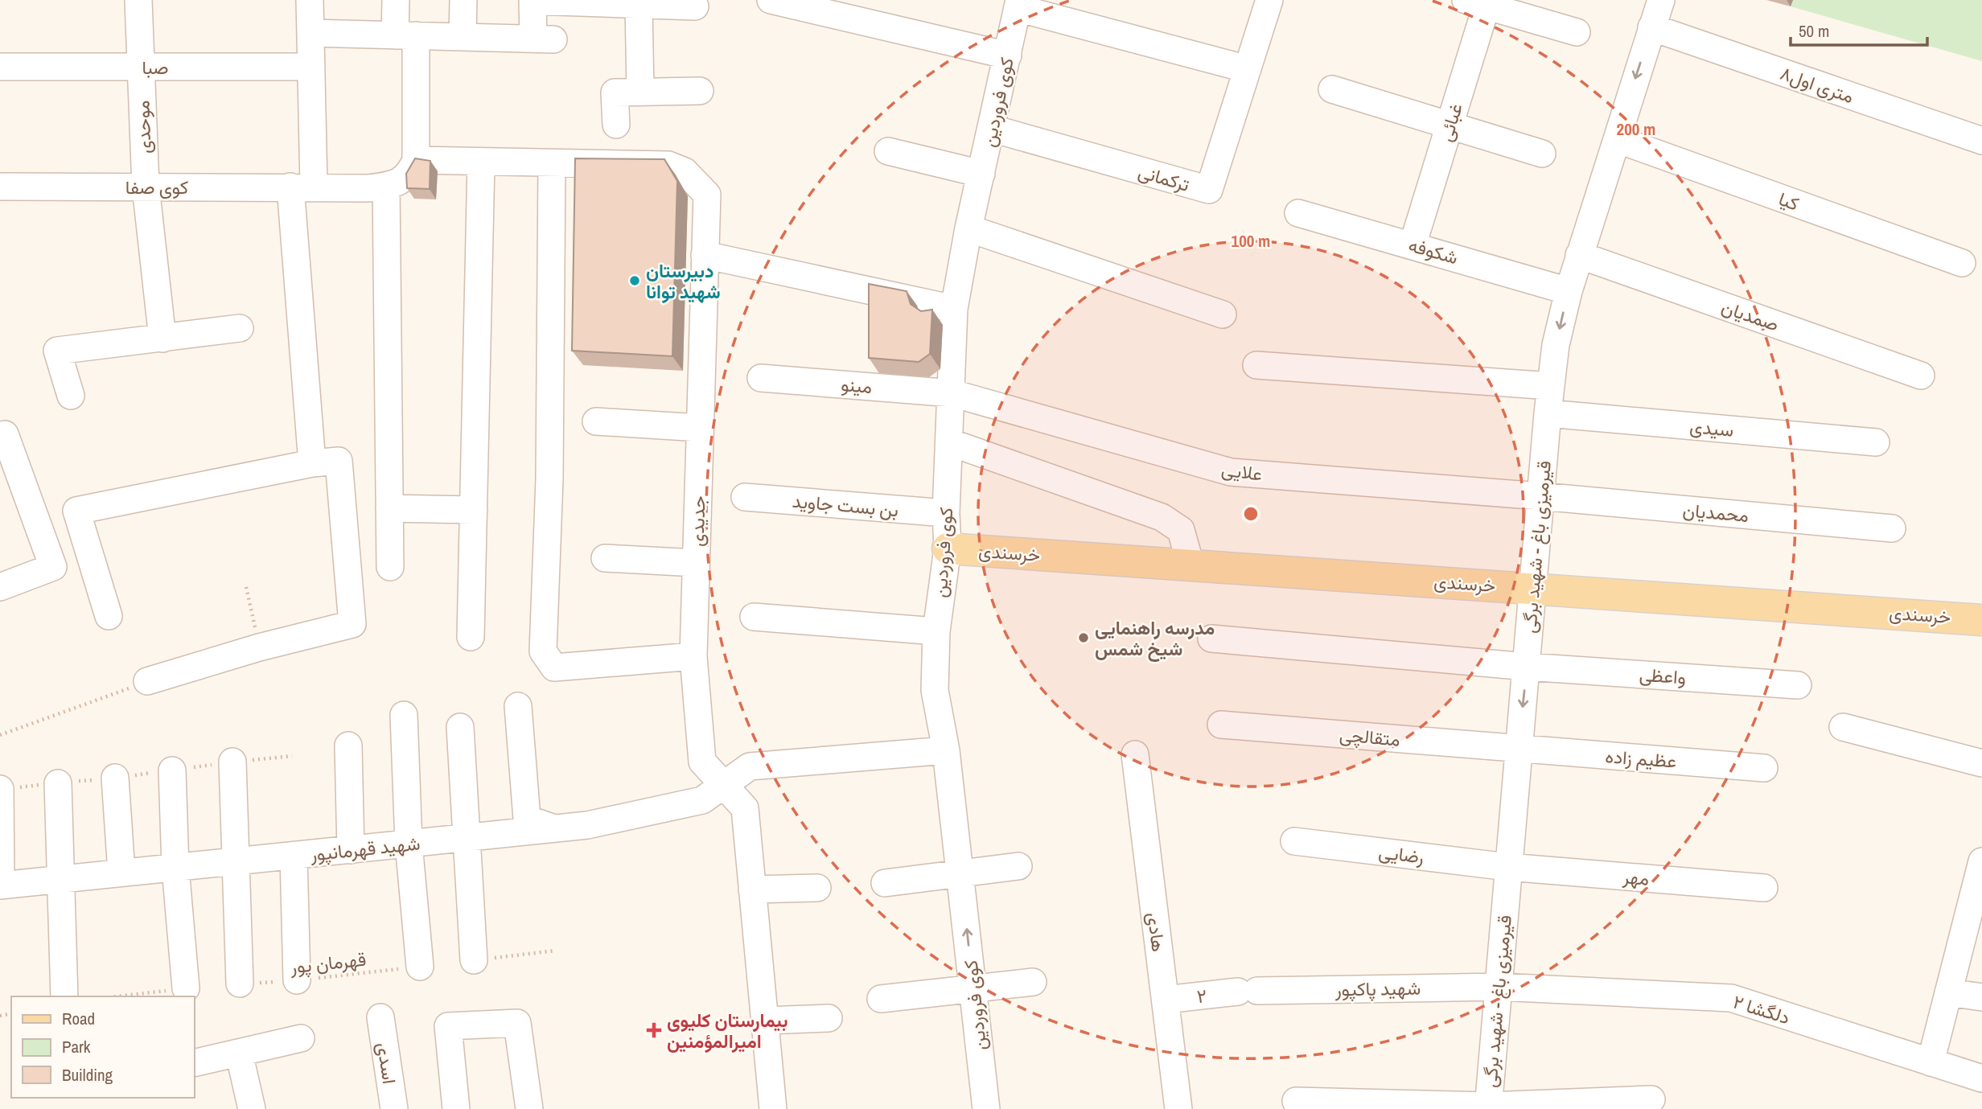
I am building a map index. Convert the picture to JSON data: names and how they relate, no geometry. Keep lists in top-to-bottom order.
{
  "streets": {
    "main road": ["خرسندی"],
    "street": [
      "صبا",
      "۸متری اول",
      "کوی فروردین",
      "غبائی",
      "موحدی",
      "ترکمانی",
      "کوی صفا",
      "کیا",
      "شکوفه",
      "صمدیان",
      "مینو",
      "سیدی",
      "علایی",
      "بن بست جاوید",
      "محمدیان",
      "جدیدی",
      "قیرمیزی باغ - شهید برگی",
      "واعظی",
      "متقالچی",
      "عظیم زاده",
      "شهید قهرمانپور",
      "رضایی",
      "مهر",
      "هادی",
      "شهید پاکپور",
      "۲",
      "دلگشا ۲",
      "اسدی"
    ],
    "path": ["قهرمان پور"]
  },
  "crossings": [
    ["صبا", "موحدی"],
    ["۸متری اول", "قیرمیزی باغ - شهید برگی"],
    ["کوی فروردین", "ترکمانی"],
    ["کوی فروردین", "مینو"],
    ["کوی فروردین", "علایی"],
    ["کوی فروردین", "بن بست جاوید"],
    ["کوی فروردین", "خرسندی"],
    ["کوی فروردین", "شهید قهرمانپور"],
    ["غبائی", "شکوفه"],
    ["موحدی", "کوی صفا"],
    ["کیا", "قیرمیزی باغ - شهید برگی"],
    ["شکوفه", "قیرمیزی باغ - شهید برگی"],
    ["صمدیان", "قیرمیزی باغ - شهید برگی"],
    ["مینو", "علایی"],
    ["سیدی", "قیرمیزی باغ - شهید برگی"],
    ["علایی", "محمدیان"],
    ["علایی", "قیرمیزی باغ - شهید برگی"],
    ["محمدیان", "قیرمیزی باغ - شهید برگی"],
    ["جدیدی", "شهید قهرمانپور"],
    ["قیرمیزی باغ - شهید برگی", "خرسندی"],
    ["قیرمیزی باغ - شهید برگی", "واعظی"],
    ["قیرمیزی باغ - شهید برگی", "متقالچی"],
    ["قیرمیزی باغ - شهید برگی", "عظیم زاده"],
    ["قیرمیزی باغ - شهید برگی", "رضایی"],
    ["قیرمیزی باغ - شهید برگی", "مهر"],
    ["قیرمیزی باغ - شهید برگی", "شهید پاکپور"],
    ["قیرمیزی باغ - شهید برگی", "دلگشا ۲"],
    ["متقالچی", "عظیم زاده"],
    ["رضایی", "مهر"],
    ["هادی", "۲"],
    ["شهید پاکپور", "۲"],
    ["شهید پاکپور", "دلگشا ۲"]
  ],
  "places": {
    "other": ["دبیرستان شهید توانا", "مدرسه راهنمایی شیخ شمس"],
    "health": ["بیمارستان کلیوی امیرالمؤمنین"]
  },
  "legend": ["Road", "Park", "Building"],
  "scale_bar": "50 m",
  "rings": ["200 m", "100 m"]
}
